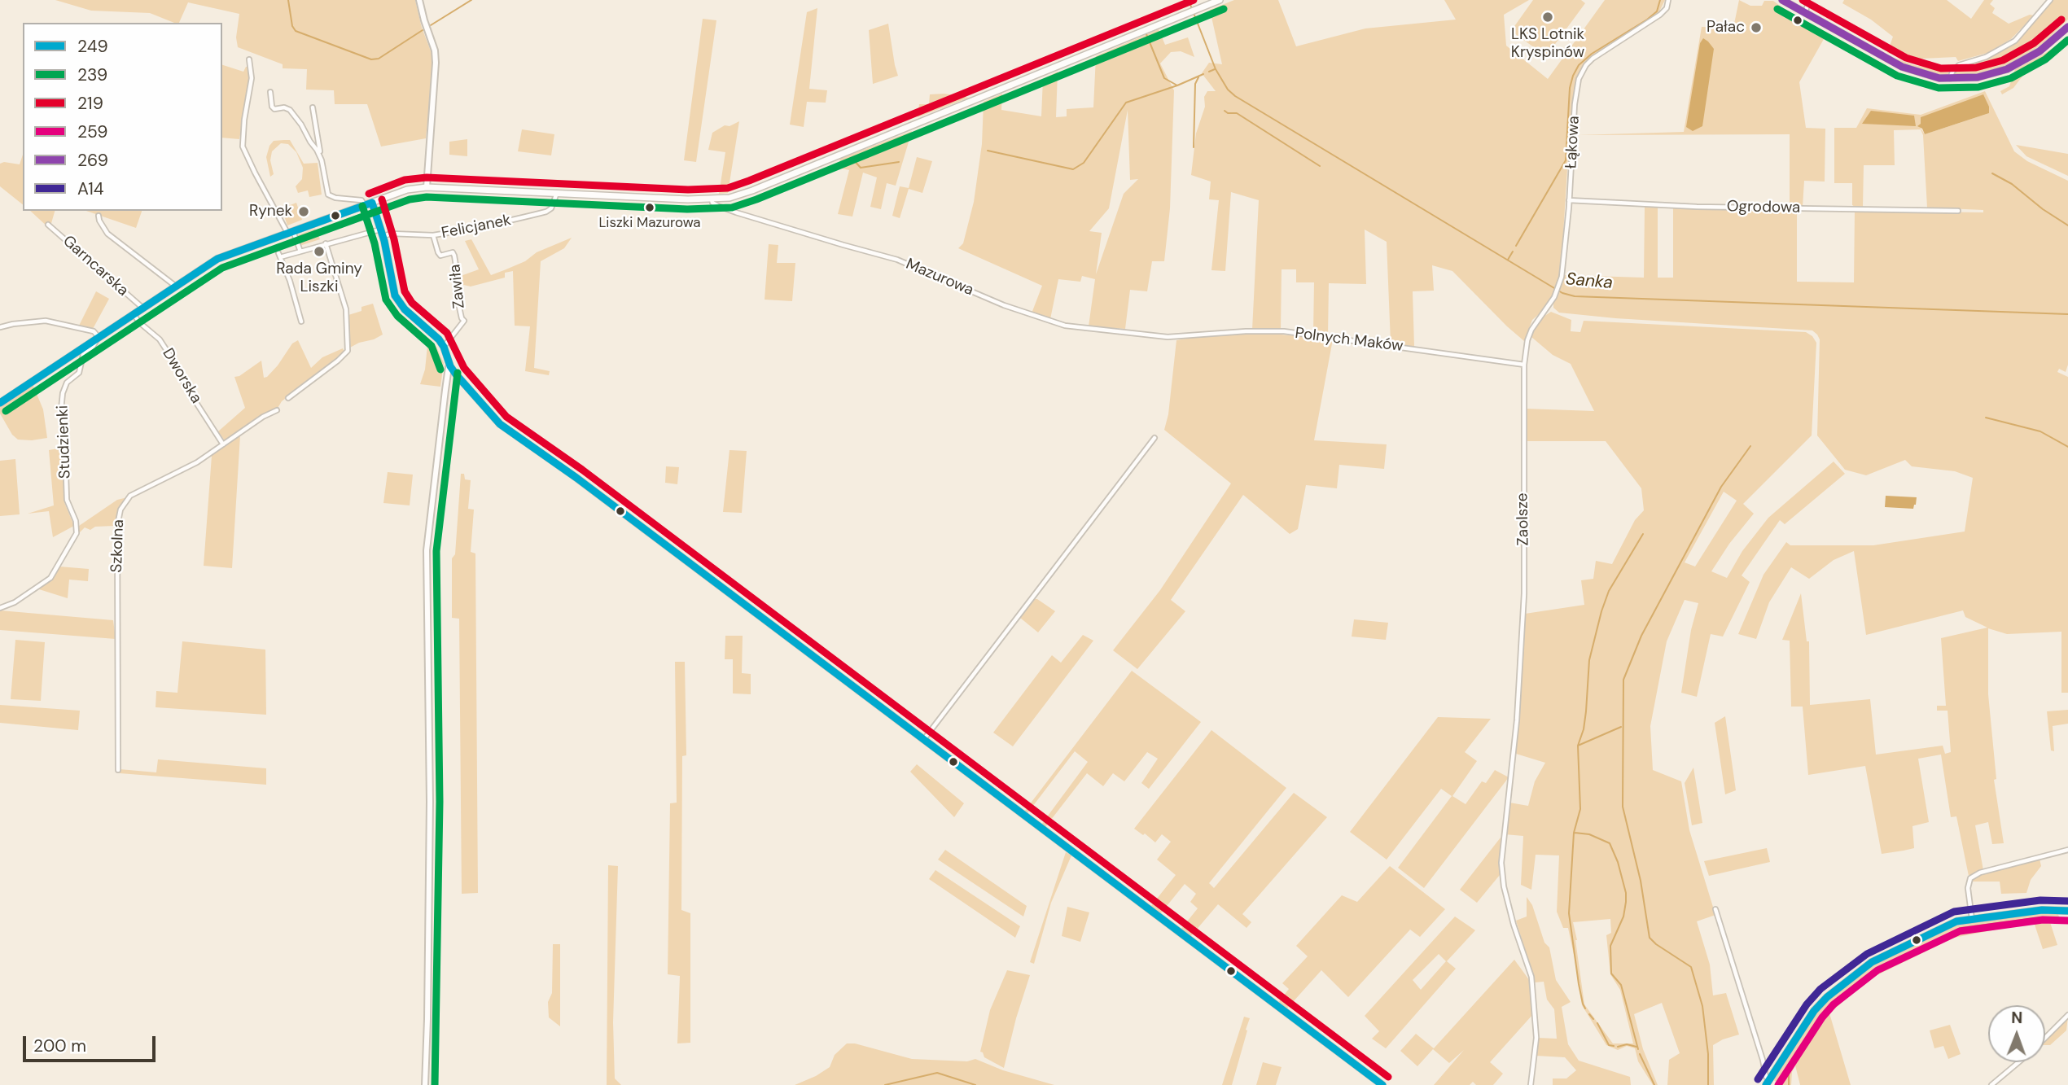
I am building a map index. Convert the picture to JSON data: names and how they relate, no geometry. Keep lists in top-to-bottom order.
{
  "streets": {
    "street": [
      "Łąkowa",
      "Ogrodowa",
      "Felicjanek",
      "Garncarska",
      "Mazurowa",
      "Zawiła",
      "Polnych Maków",
      "Dworska",
      "Studzienki",
      "Zaolsze",
      "Szkolna"
    ]
  },
  "crossings": [
    ["Łąkowa", "Ogrodowa"],
    ["Łąkowa", "Zaolsze"],
    ["Felicjanek", "Zawiła"],
    ["Mazurowa", "Polnych Maków"],
    ["Polnych Maków", "Zaolsze"],
    ["Dworska", "Szkolna"]
  ],
  "water": ["Sanka"],
  "places": [
    "LKS Lotnik Kryspinów",
    "Pałac",
    "Liszki Mazurowa",
    "Rynek",
    "Rada Gminy Liszki"
  ],
  "lines": [
    "transit line 219",
    "transit line 269",
    "transit line 239",
    "transit line 249",
    "transit line A14",
    "transit line 259"
  ],
  "legend": [
    "249",
    "239",
    "219",
    "259",
    "269",
    "A14"
  ],
  "scale_bar": "200 m",
  "north": "top"
}
